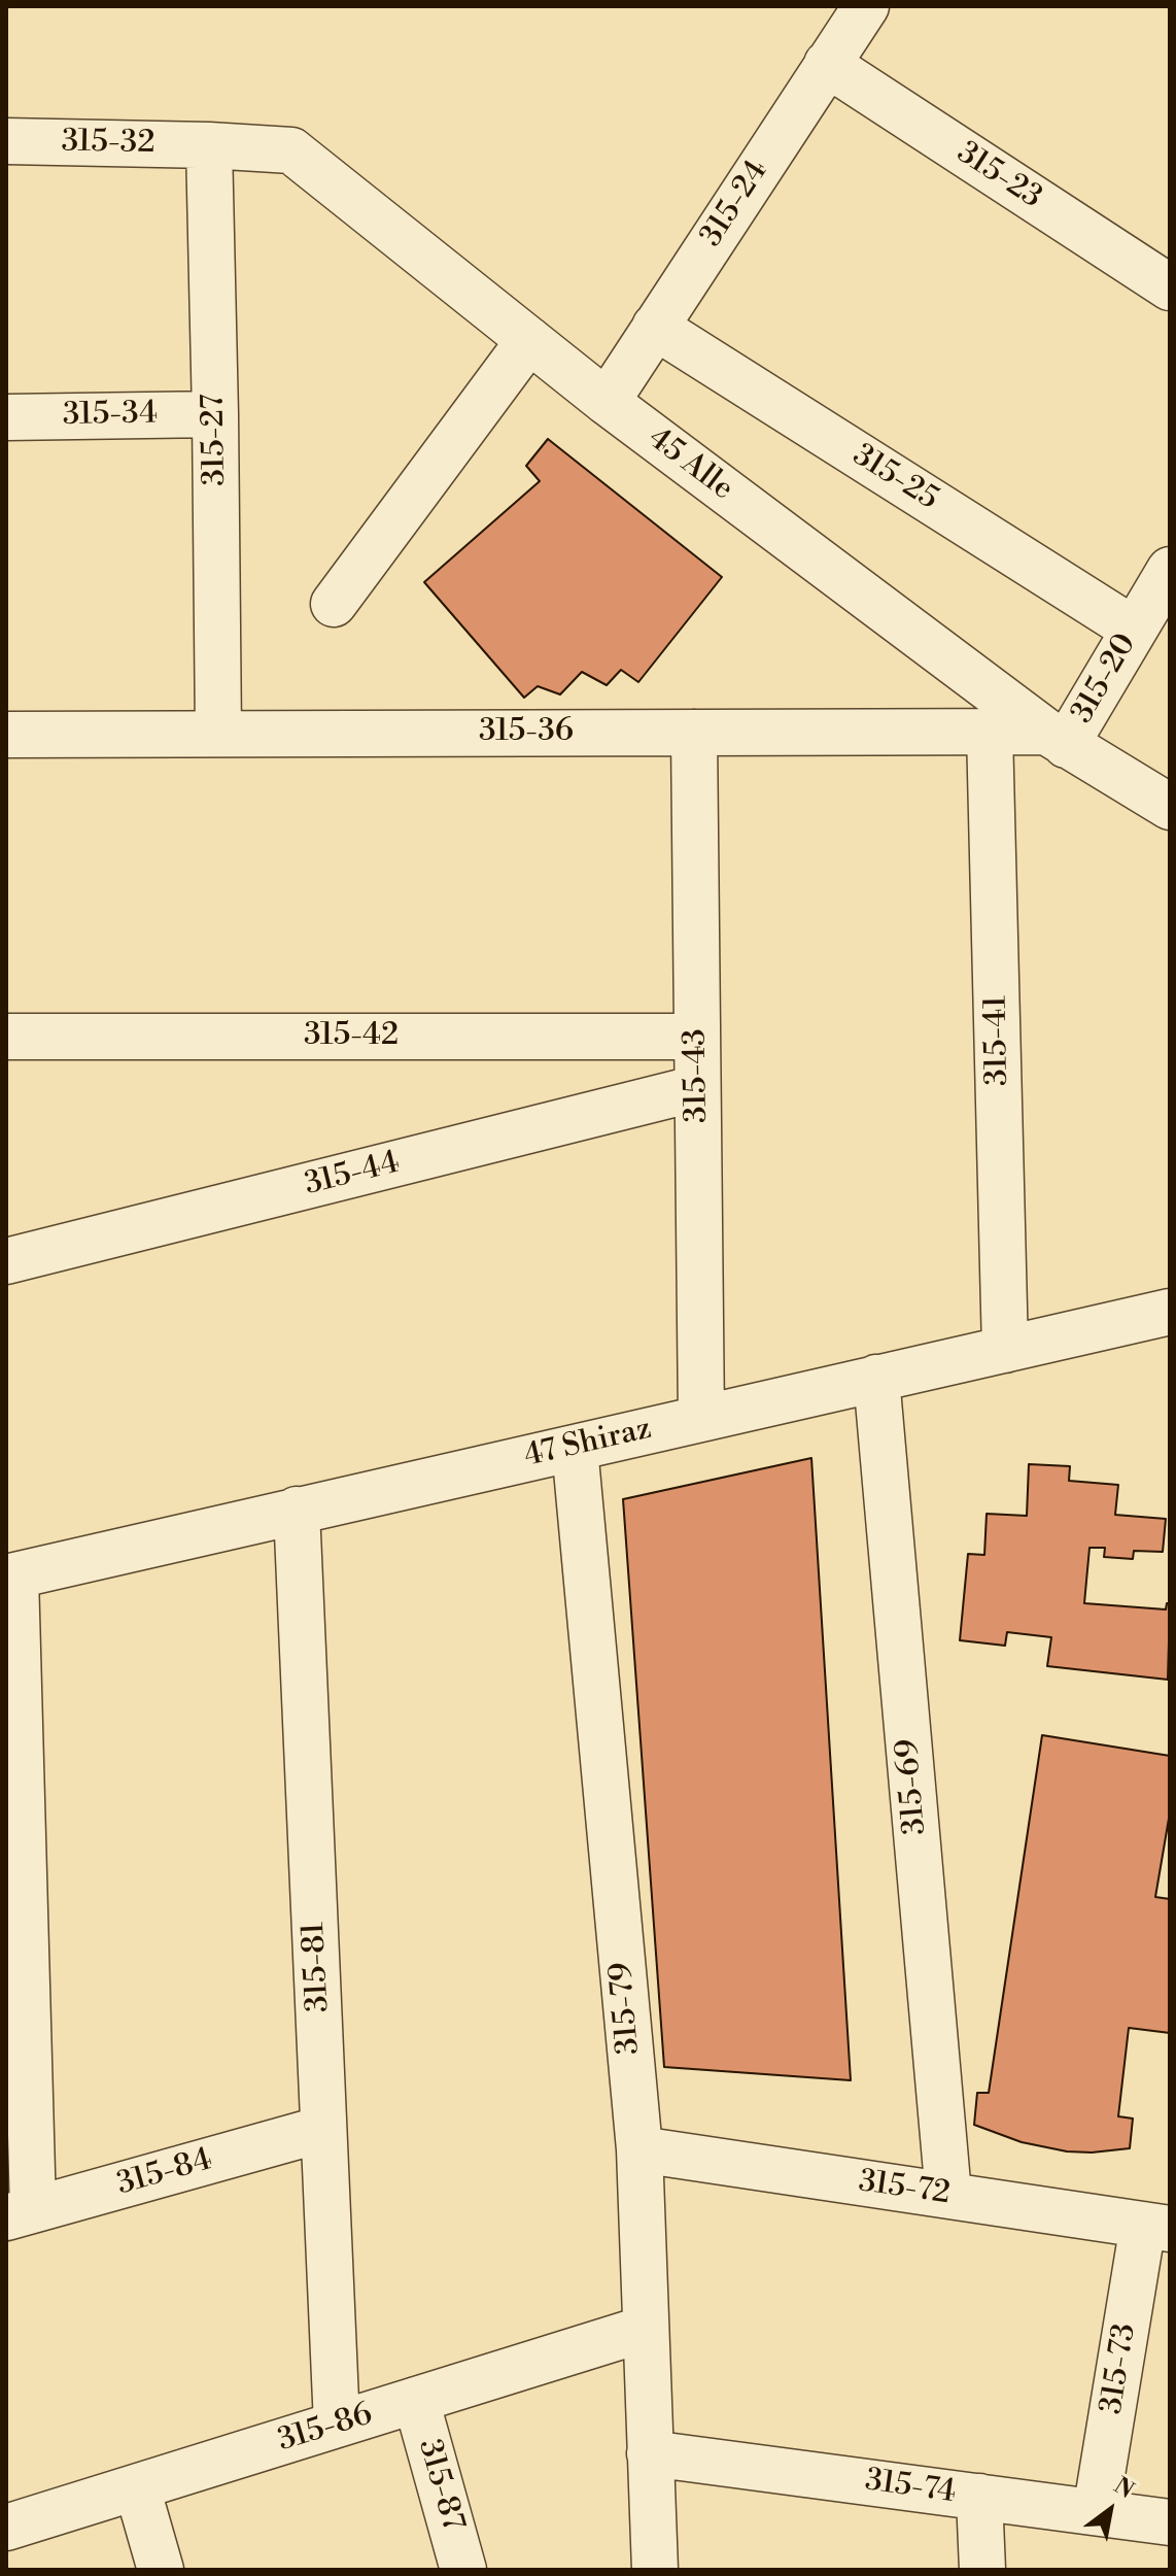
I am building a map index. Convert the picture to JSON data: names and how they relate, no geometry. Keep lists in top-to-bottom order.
{
  "streets": {
    "street": [
      "315-32",
      "315-23",
      "315-24",
      "315-34",
      "315-27",
      "45 Alle",
      "315-25",
      "315-20",
      "315-36",
      "315-42",
      "315-41",
      "315-43",
      "315-44",
      "47 Shiraz",
      "315-69",
      "315-81",
      "315-79",
      "315-84",
      "315-72",
      "315-73",
      "315-86",
      "315-87",
      "315-74"
    ]
  },
  "crossings": [
    ["315-32", "315-27"],
    ["315-32", "45 Alle"],
    ["315-23", "315-24"],
    ["315-24", "45 Alle"],
    ["315-24", "315-25"],
    ["315-34", "315-27"],
    ["315-27", "45 Alle"],
    ["315-27", "315-36"],
    ["45 Alle", "315-20"],
    ["45 Alle", "315-36"],
    ["315-25", "315-20"],
    ["315-20", "315-36"],
    ["315-36", "315-41"],
    ["315-36", "315-43"],
    ["315-42", "315-43"],
    ["315-41", "47 Shiraz"],
    ["315-43", "315-44"],
    ["315-43", "47 Shiraz"],
    ["47 Shiraz", "315-69"],
    ["47 Shiraz", "315-81"],
    ["47 Shiraz", "315-79"],
    ["315-69", "315-72"],
    ["315-81", "315-84"],
    ["315-81", "315-86"],
    ["315-79", "315-72"],
    ["315-79", "315-86"],
    ["315-79", "315-74"],
    ["315-72", "315-73"],
    ["315-73", "315-74"],
    ["315-86", "315-87"]
  ],
  "north": "top right"
}
